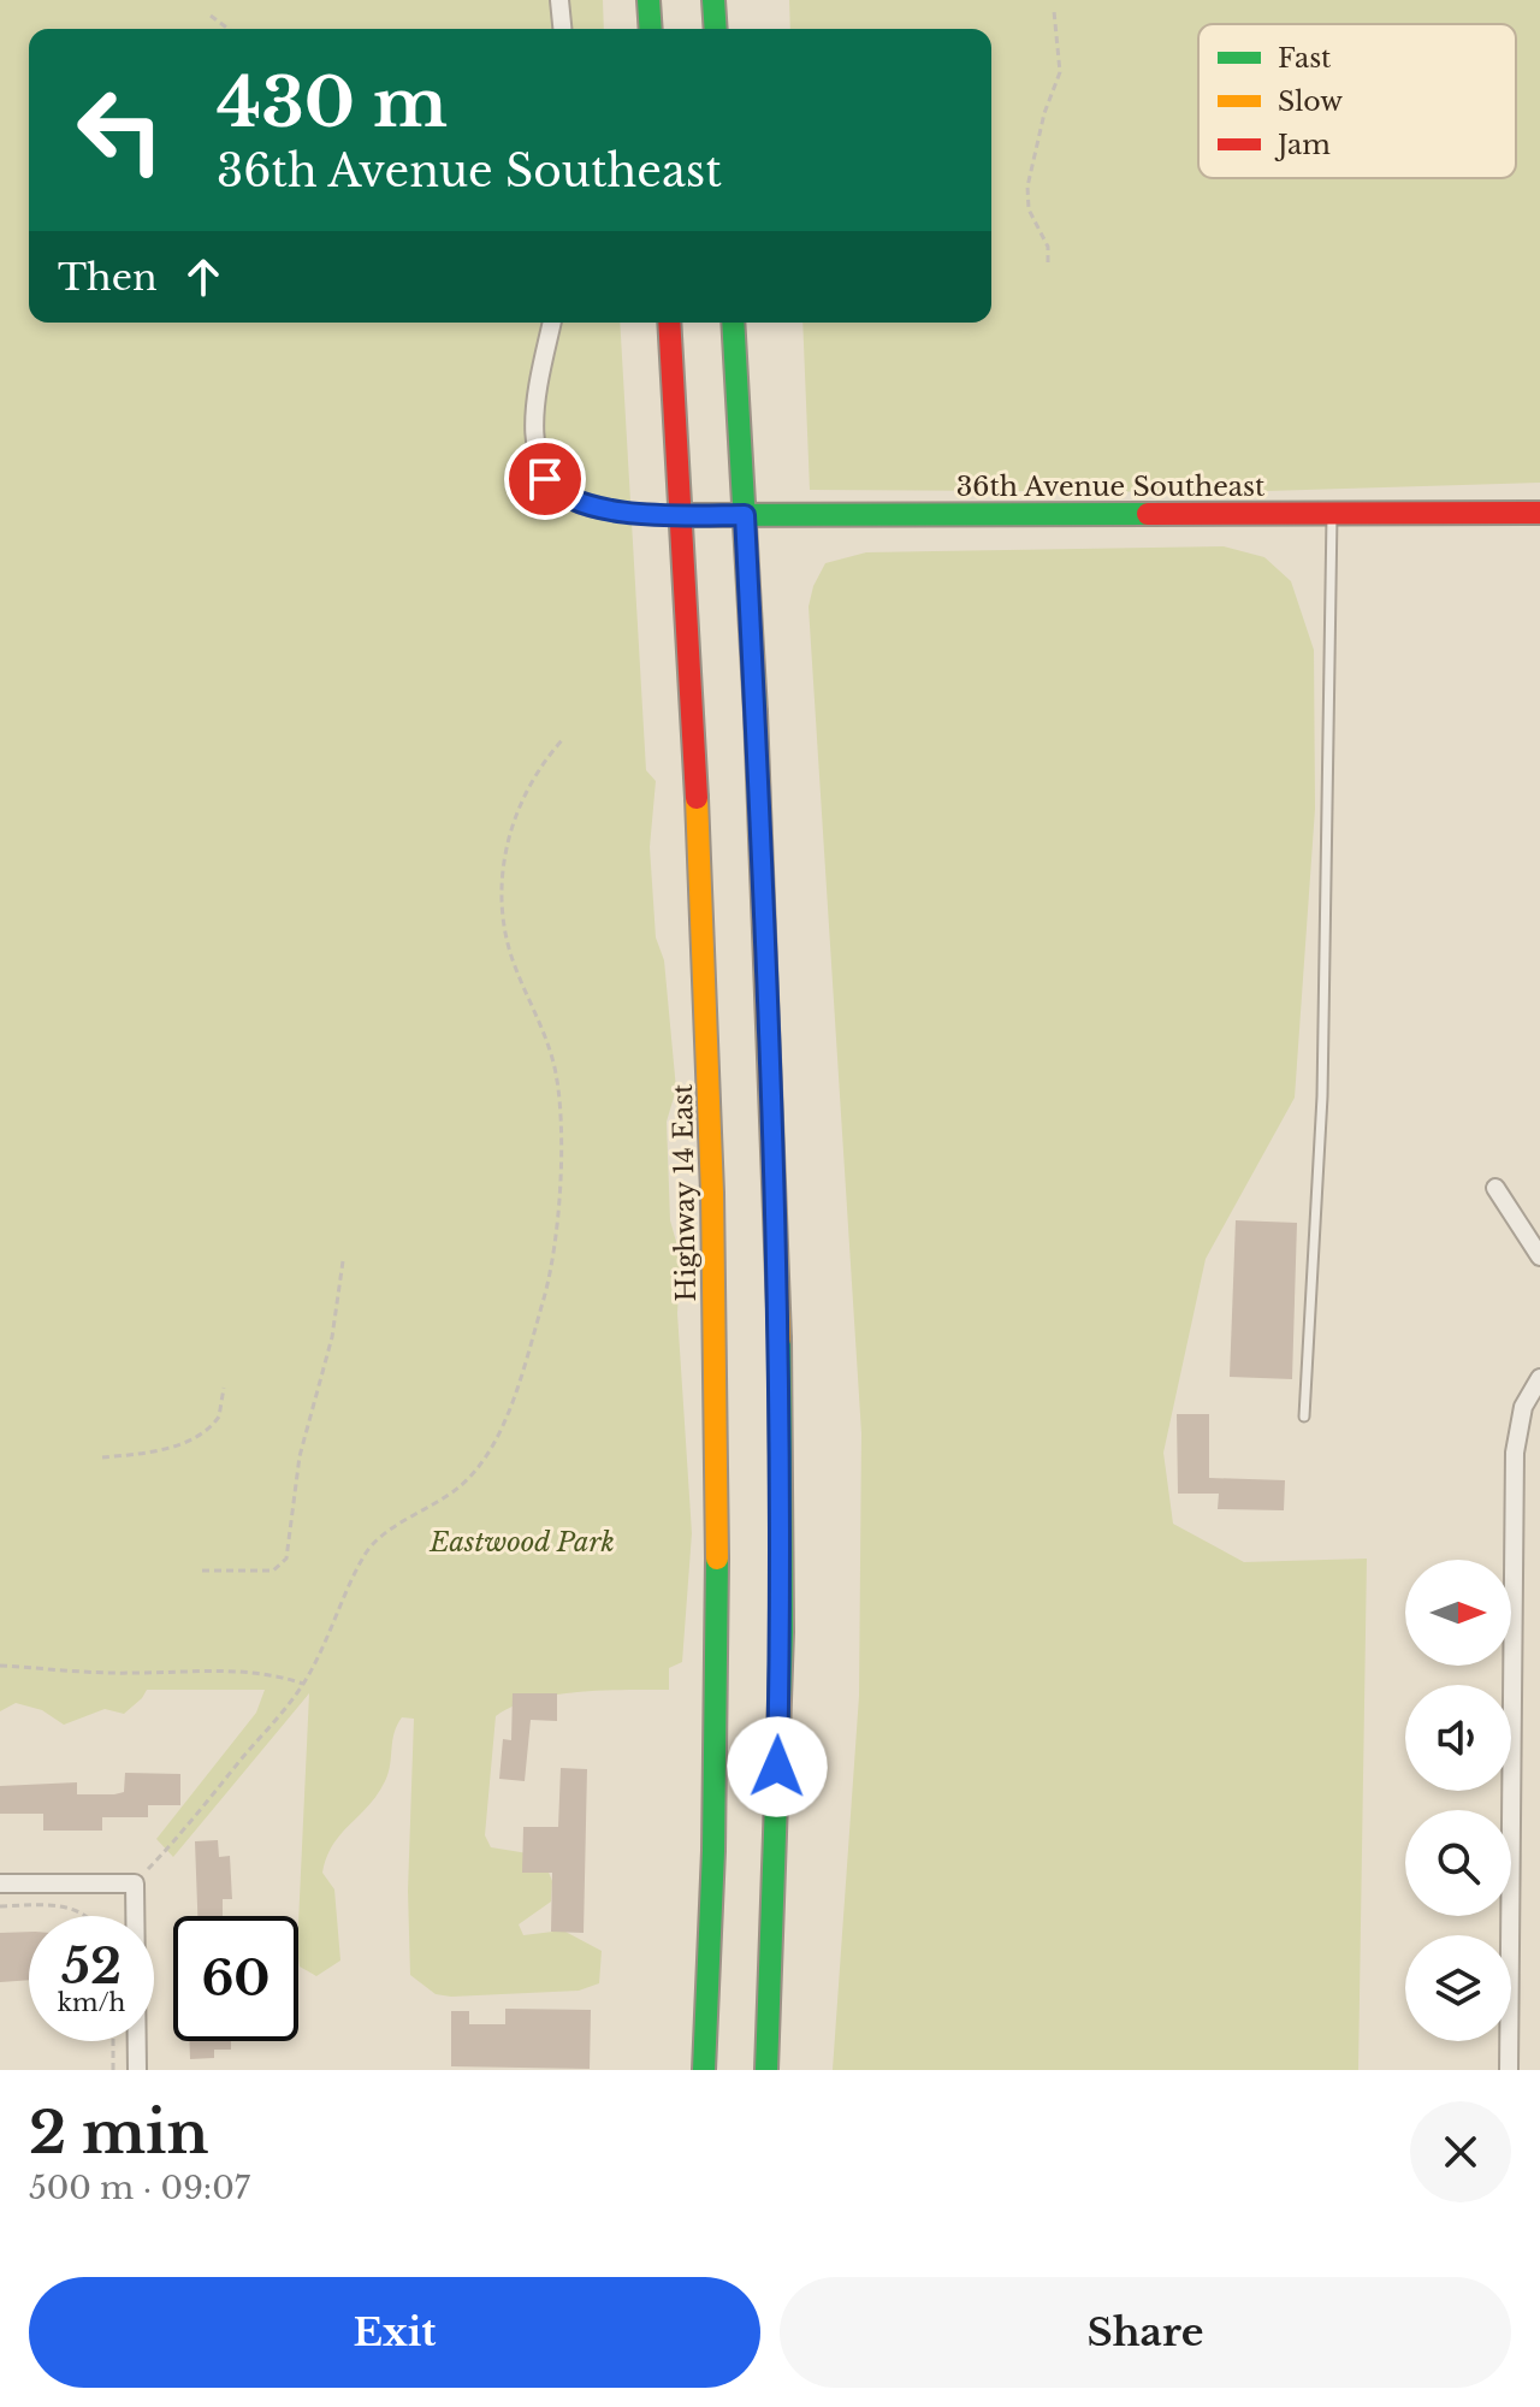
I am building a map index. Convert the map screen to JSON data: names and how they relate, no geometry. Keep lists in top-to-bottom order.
{
  "streets": {
    "main road": ["36th Avenue Southeast", "Highway 14 East"]
  },
  "crossings": [
    ["36th Avenue Southeast", "Highway 14 East"]
  ],
  "parks": ["Eastwood Park"],
  "legend": ["Fast", "Slow", "Jam"],
  "north": "right",
  "page": {
    "turn": ["430 m", "36th Avenue Southeast"],
    "then": "Then",
    "speed": "52 km/h",
    "limit": "60",
    "heading": ["2 min", "500 m · 09:07"],
    "buttons": ["Exit", "Share"]
  }
}
